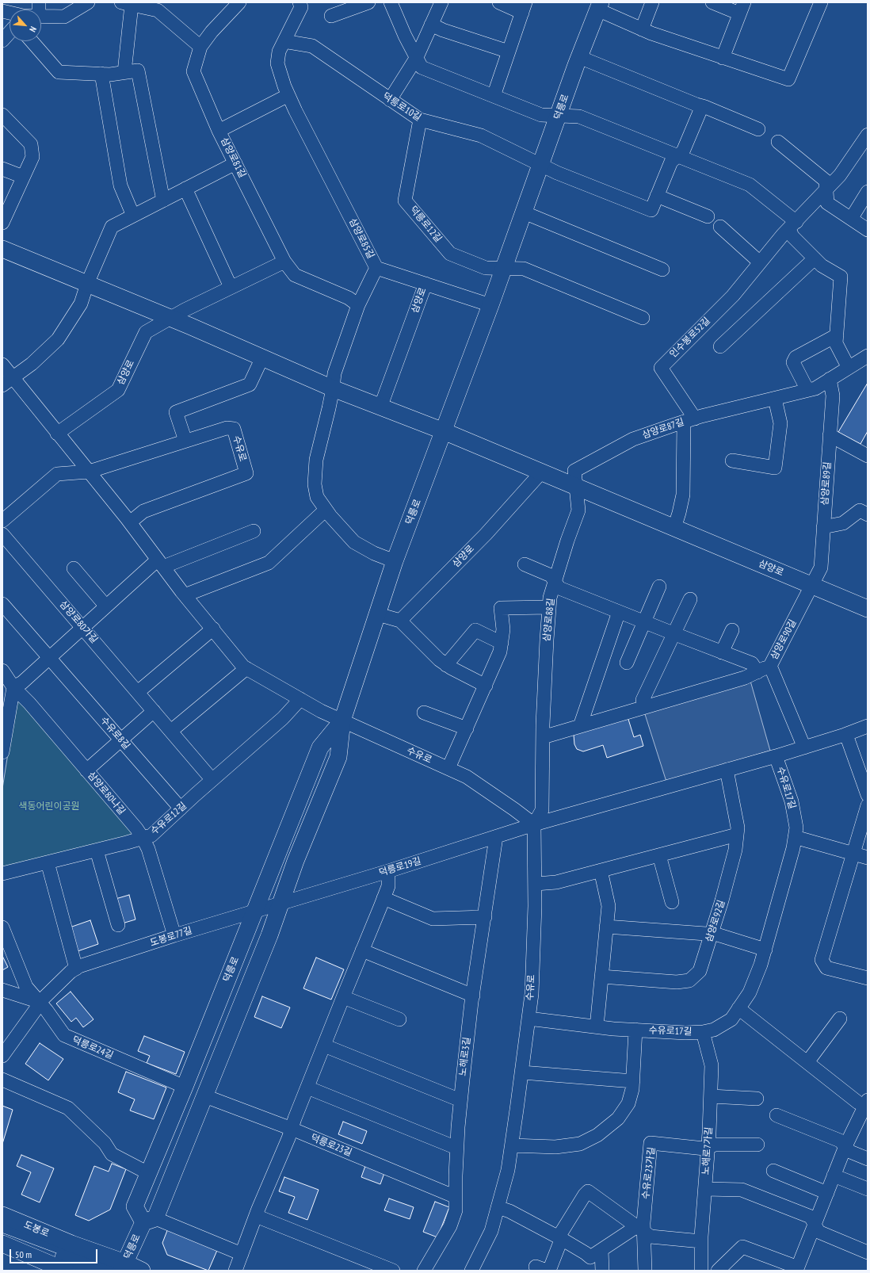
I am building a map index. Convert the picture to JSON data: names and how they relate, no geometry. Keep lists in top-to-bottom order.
{
  "streets": {
    "main road": ["덕릉로", "삼양로", "도봉로"],
    "street": [
      "덕릉로10길",
      "삼양로81길",
      "덕릉로12길",
      "삼양로85길",
      "인수봉로52길",
      "삼양로87길",
      "수유로",
      "삼양로89길",
      "삼양로88길",
      "삼양로80가길",
      "삼양로90길",
      "수유로8길",
      "수유로17길",
      "삼양로80나길",
      "수유로12길",
      "덕릉로19길",
      "삼양로92길",
      "도봉로77길",
      "덕릉로24길",
      "노해로3길",
      "덕릉로23길",
      "노해로7가길",
      "수유로23가길"
    ]
  },
  "crossings": [
    ["덕릉로10길", "덕릉로"],
    ["덕릉로10길", "덕릉로12길"],
    ["덕릉로", "덕릉로12길"],
    ["덕릉로", "삼양로"],
    ["덕릉로", "수유로"],
    ["덕릉로", "덕릉로19길"],
    ["덕릉로", "도봉로77길"],
    ["덕릉로", "덕릉로24길"],
    ["덕릉로", "덕릉로23길"],
    ["덕릉로", "도봉로"],
    ["삼양로81길", "삼양로85길"],
    ["삼양로81길", "삼양로"],
    ["삼양로85길", "삼양로"],
    ["삼양로", "삼양로87길"],
    ["삼양로", "수유로"],
    ["삼양로", "삼양로89길"],
    ["삼양로", "삼양로88길"],
    ["삼양로", "삼양로90길"],
    ["인수봉로52길", "삼양로87길"],
    ["삼양로87길", "삼양로89길"],
    ["삼양로87길", "삼양로88길"],
    ["수유로", "삼양로88길"],
    ["수유로", "수유로17길"],
    ["수유로", "수유로12길"],
    ["수유로", "덕릉로19길"],
    ["삼양로89길", "삼양로90길"],
    ["삼양로88길", "덕릉로19길"],
    ["삼양로80가길", "수유로12길"],
    ["수유로8길", "수유로12길"],
    ["수유로17길", "노해로7가길"],
    ["삼양로80나길", "수유로12길"],
    ["삼양로80나길", "도봉로77길"],
    ["덕릉로19길", "도봉로77길"],
    ["덕릉로19길", "노해로3길"],
    ["도봉로77길", "덕릉로24길"],
    ["노해로3길", "덕릉로23길"],
    ["노해로7가길", "수유로23가길"]
  ],
  "parks": ["색동어린이공원"],
  "scale_bar": "50 m",
  "north": "bottom right"
}
